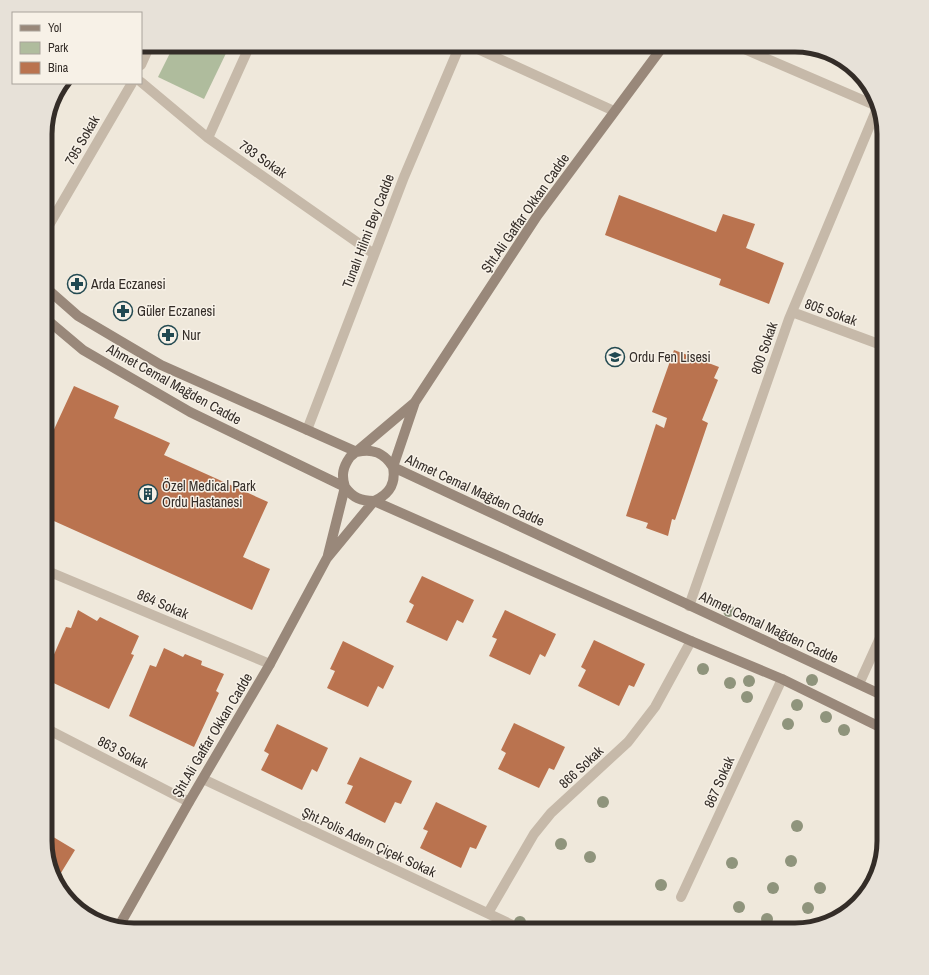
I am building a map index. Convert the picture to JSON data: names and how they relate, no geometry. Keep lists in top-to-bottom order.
{
  "streets": {
    "main road": ["Şht.Ali Gaffar Okkan Cadde", "Ahmet Cemal Mağden Cadde"],
    "street": [
      "795 Sokak",
      "793 Sokak",
      "Tunalı Hilmi Bey Cadde",
      "805 Sokak",
      "800 Sokak",
      "864 Sokak",
      "863 Sokak",
      "866 Sokak",
      "867 Sokak",
      "Şht.Polis Adem Çiçek Sokak"
    ]
  },
  "crossings": [
    ["793 Sokak", "Tunalı Hilmi Bey Cadde"],
    ["Şht.Ali Gaffar Okkan Cadde", "Ahmet Cemal Mağden Cadde"],
    ["Şht.Ali Gaffar Okkan Cadde", "864 Sokak"],
    ["Şht.Ali Gaffar Okkan Cadde", "863 Sokak"],
    ["Şht.Ali Gaffar Okkan Cadde", "Şht.Polis Adem Çiçek Sokak"],
    ["Tunalı Hilmi Bey Cadde", "Ahmet Cemal Mağden Cadde"],
    ["805 Sokak", "800 Sokak"],
    ["800 Sokak", "Ahmet Cemal Mağden Cadde"],
    ["Ahmet Cemal Mağden Cadde", "866 Sokak"],
    ["Ahmet Cemal Mağden Cadde", "867 Sokak"],
    ["866 Sokak", "Şht.Polis Adem Çiçek Sokak"]
  ],
  "places": {
    "pharmacy": ["Arda Eczanesi", "Güler Eczanesi", "Nur"],
    "school or university": ["Ordu Fen Lisesi"],
    "building": ["Özel Medical Park Ordu Hastanesi"]
  },
  "legend": ["Yol", "Park", "Bina"]
}
